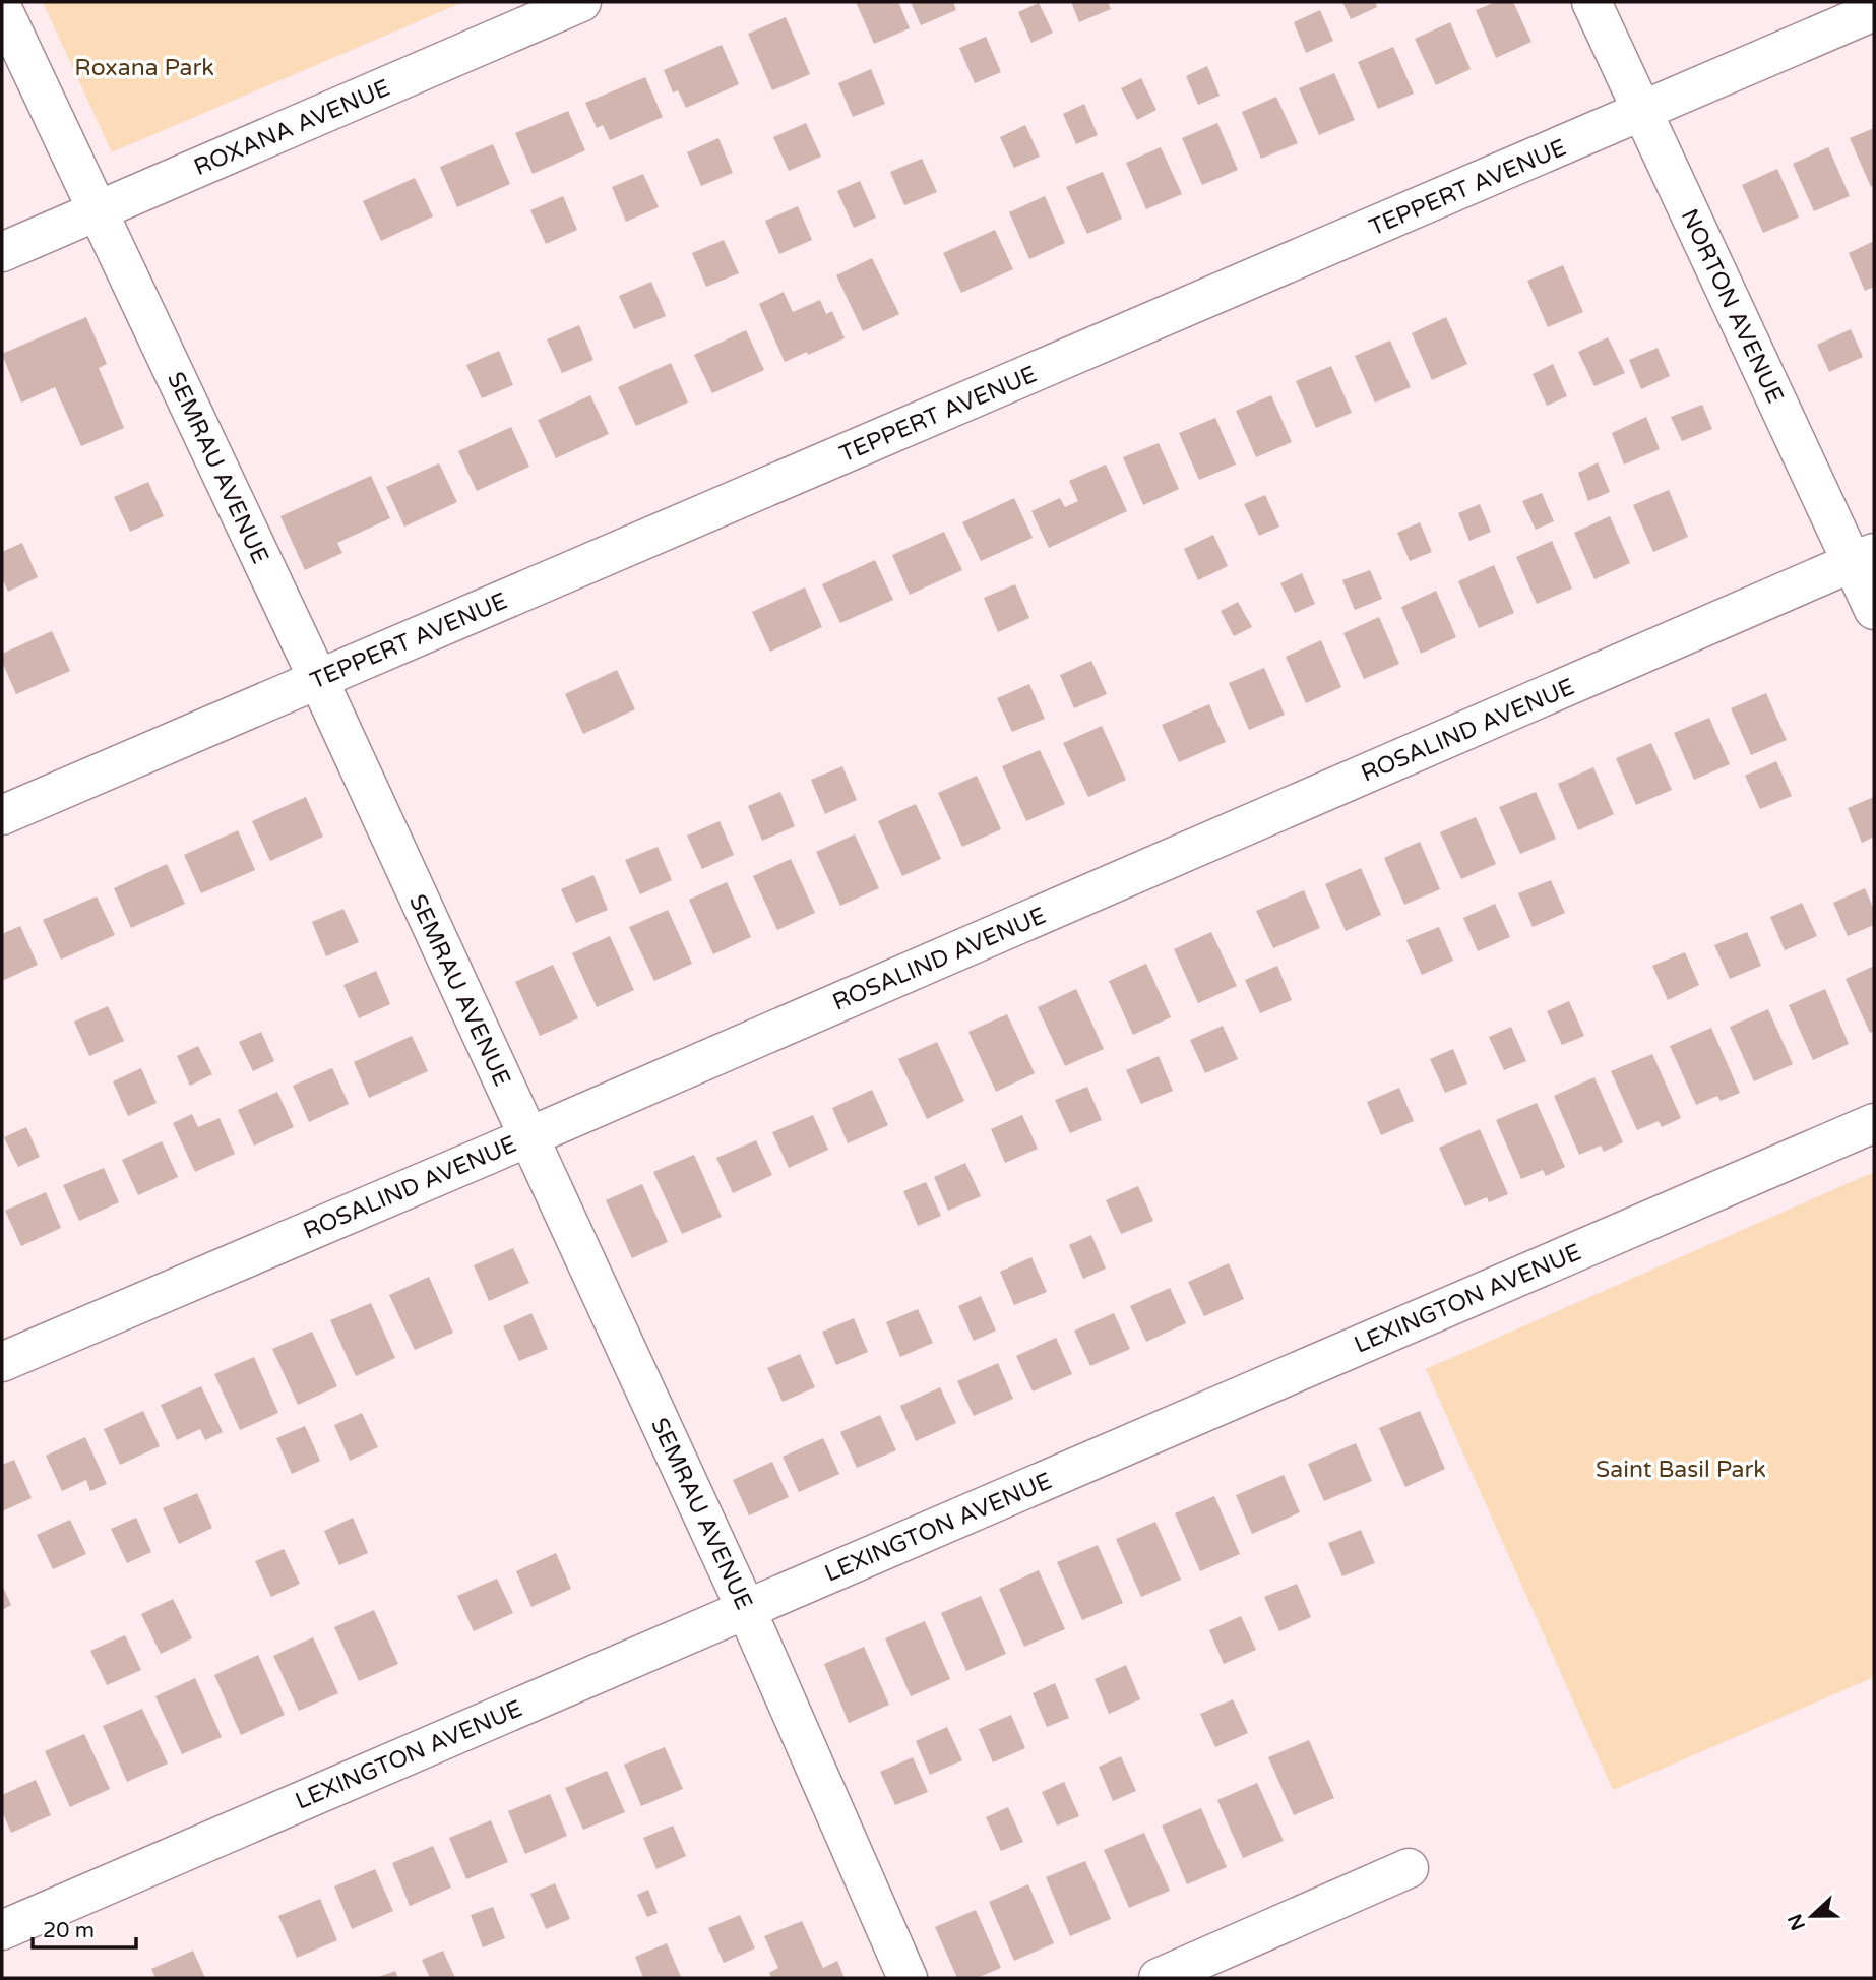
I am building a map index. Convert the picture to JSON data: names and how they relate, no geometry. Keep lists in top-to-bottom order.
{
  "streets": {
    "street": [
      "ROXANA AVENUE",
      "TEPPERT AVENUE",
      "NORTON AVENUE",
      "SEMRAU AVENUE",
      "ROSALIND AVENUE",
      "LEXINGTON AVENUE"
    ]
  },
  "crossings": [
    ["ROXANA AVENUE", "SEMRAU AVENUE"],
    ["TEPPERT AVENUE", "NORTON AVENUE"],
    ["TEPPERT AVENUE", "SEMRAU AVENUE"],
    ["NORTON AVENUE", "ROSALIND AVENUE"],
    ["SEMRAU AVENUE", "ROSALIND AVENUE"],
    ["SEMRAU AVENUE", "LEXINGTON AVENUE"]
  ],
  "parks": ["Roxana Park", "Saint Basil Park"],
  "scale_bar": "20 m",
  "north": "left"
}
